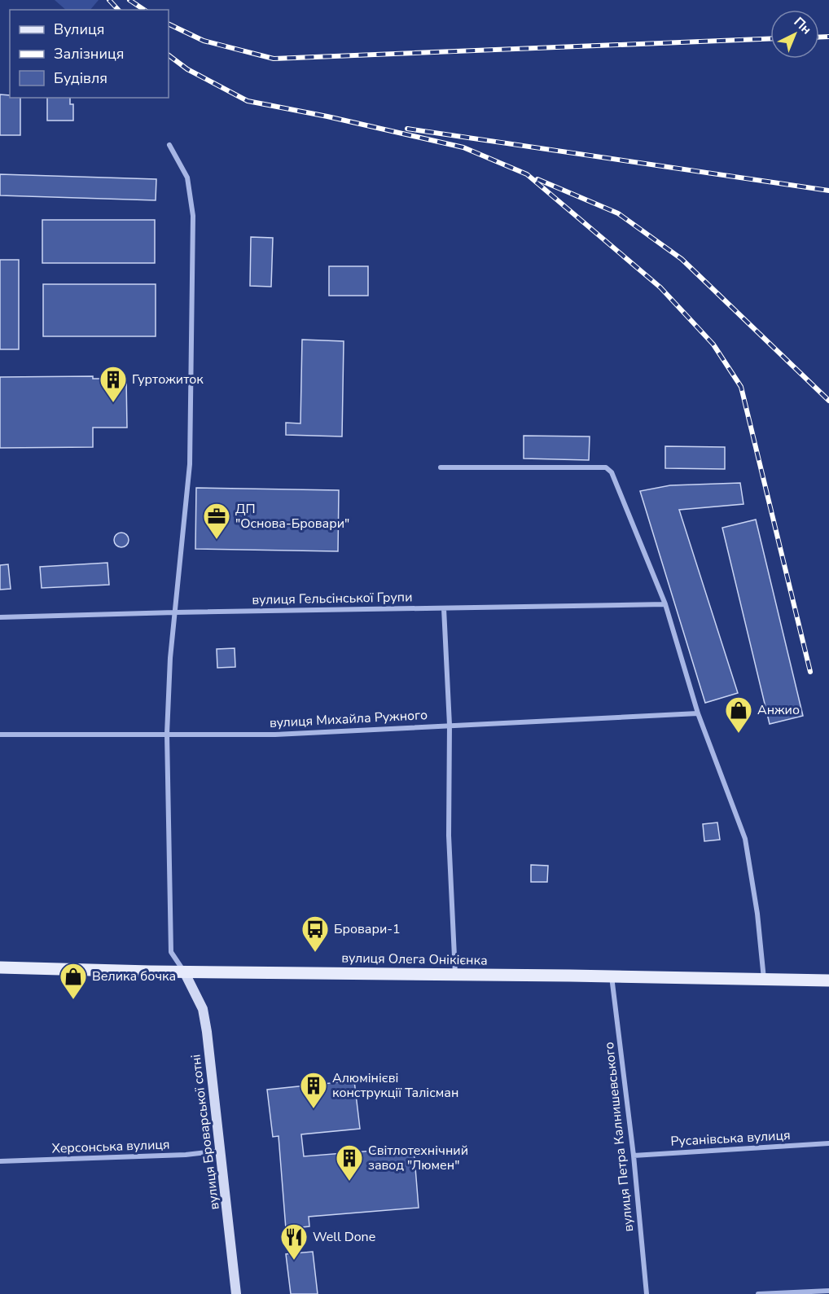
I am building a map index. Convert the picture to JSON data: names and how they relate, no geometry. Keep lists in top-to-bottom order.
{
  "streets": {
    "main road": ["вулиця Олега Онікієнка"],
    "street": [
      "вулиця Гельсінської Групи",
      "вулиця Михайла Ружного",
      "вулиця Броварської сотні",
      "вулиця Петра Калнишевського",
      "Русанівська вулиця",
      "Херсонська вулиця"
    ]
  },
  "crossings": [
    ["вулиця Олега Онікієнка", "вулиця Броварської сотні"],
    ["вулиця Олега Онікієнка", "вулиця Петра Калнишевського"],
    ["вулиця Броварської сотні", "Херсонська вулиця"],
    ["вулиця Петра Калнишевського", "Русанівська вулиця"]
  ],
  "places": {
    "building": ["Гуртожиток", "Алюмінієві конструкції Талісман", "Світлотехнічний завод \"Люмен\""],
    "office": ["ДП \"Основа-Бровари\""],
    "shop": ["Анжио", "Велика бочка"],
    "bus stop": ["Бровари-1"],
    "restaurant": ["Well Done"]
  },
  "legend": ["Вулиця", "Залізниця", "Будівля"],
  "north": "top right"
}
